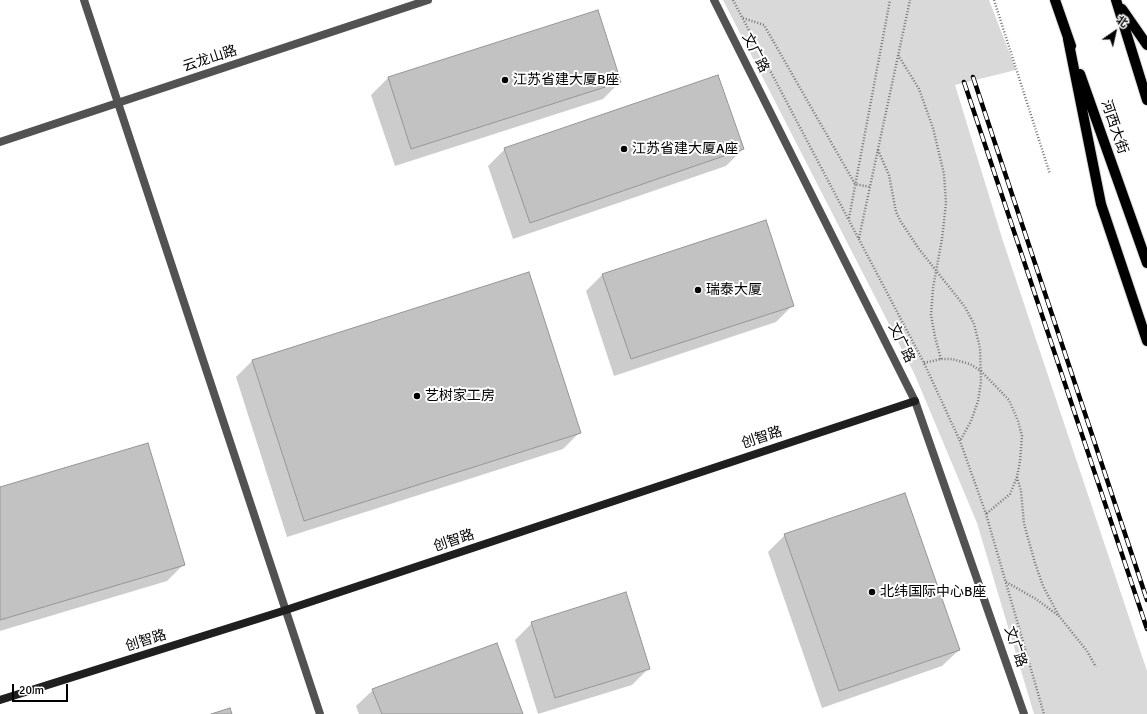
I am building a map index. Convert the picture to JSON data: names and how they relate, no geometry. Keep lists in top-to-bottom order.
{
  "streets": {
    "main road": ["河西大街"],
    "street": ["文广路", "云龙山路", "创智路"]
  },
  "crossings": [
    ["文广路", "创智路"]
  ],
  "places": [
    "江苏省建大厦B座",
    "江苏省建大厦A座",
    "瑞泰大厦",
    "艺树家工房",
    "北纬国际中心B座"
  ],
  "scale_bar": "20 m",
  "north": "top right"
}
